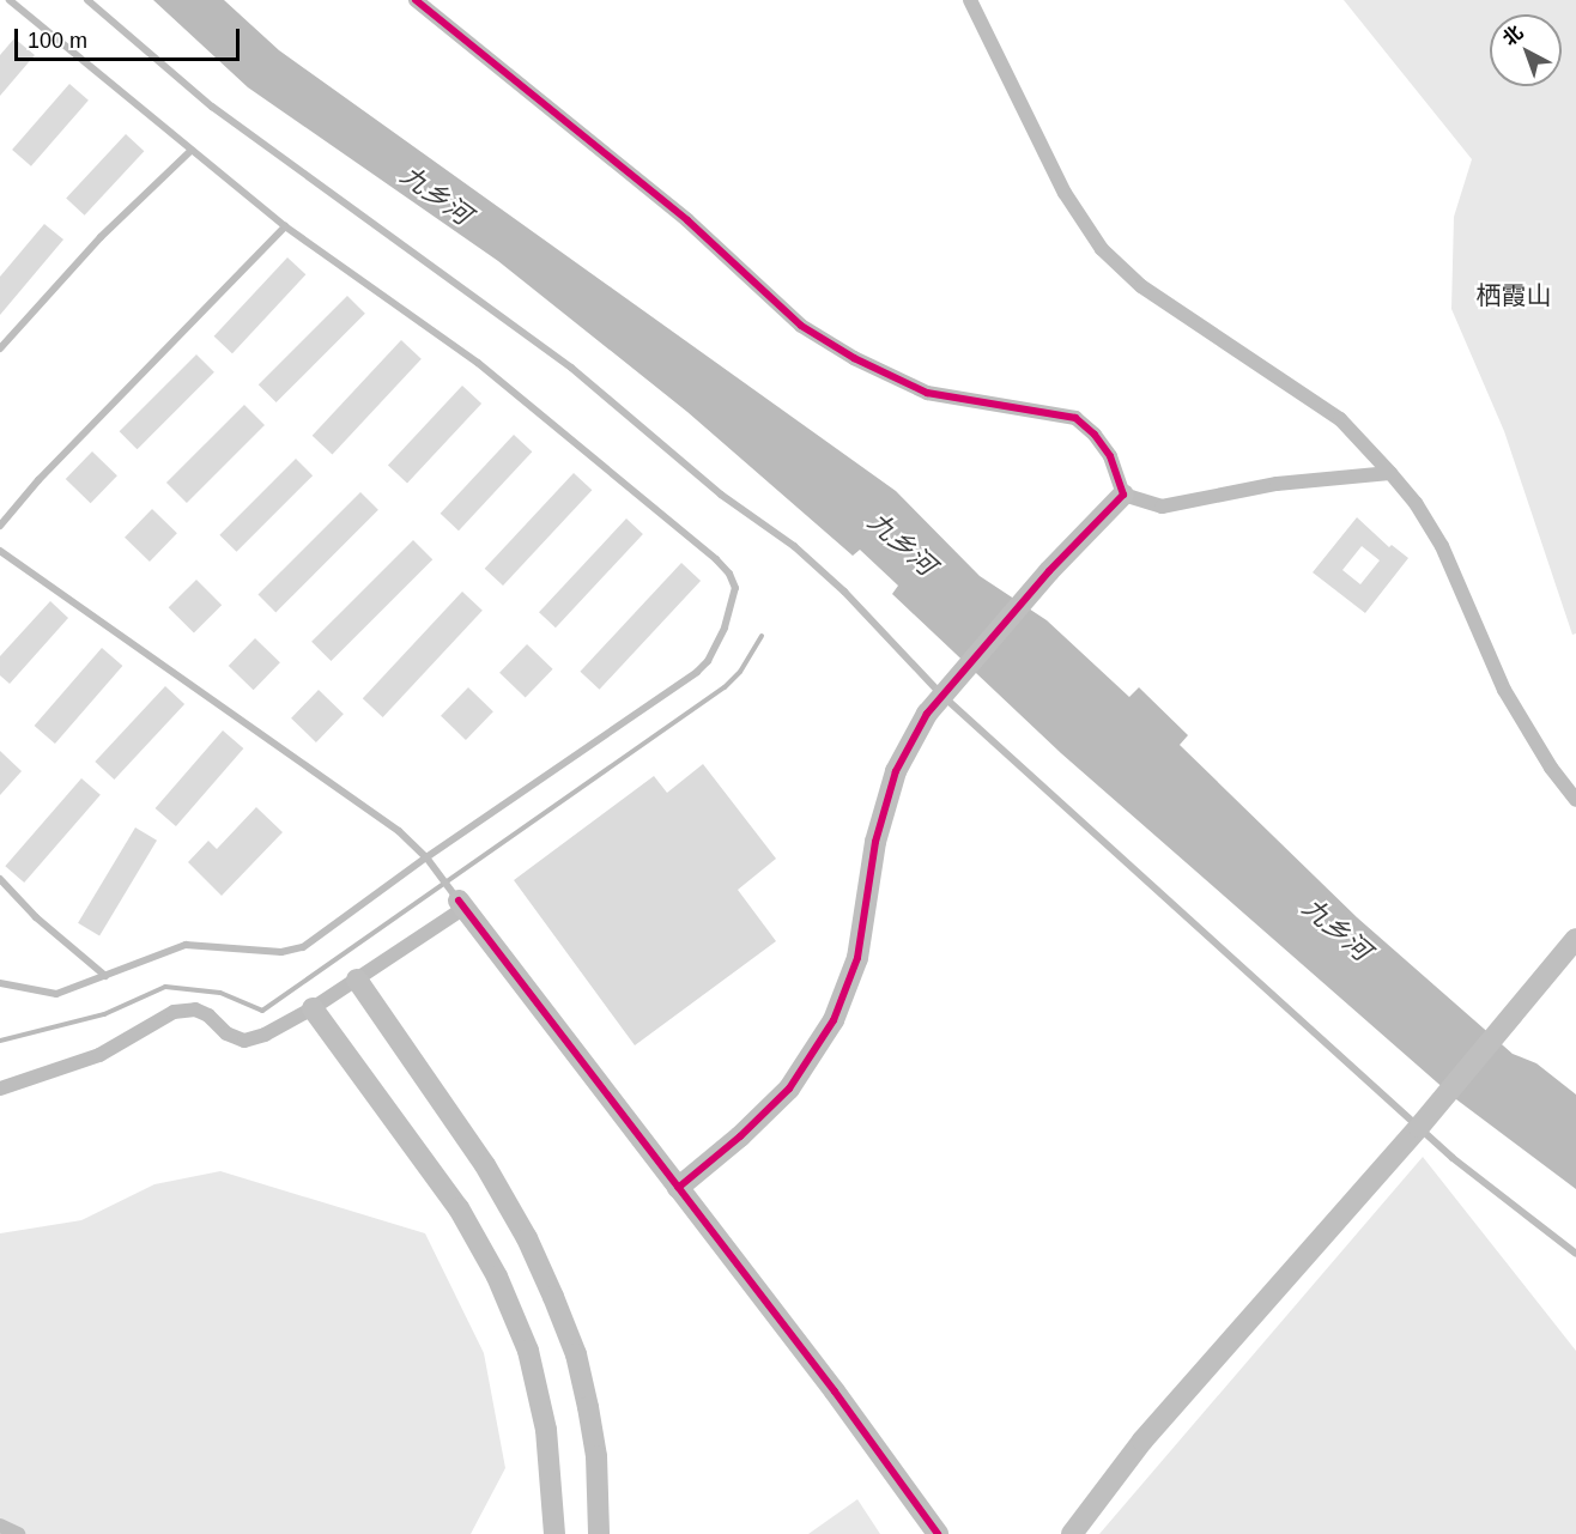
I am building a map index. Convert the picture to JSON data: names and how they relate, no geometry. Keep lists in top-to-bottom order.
{
  "water": ["九乡河"],
  "parks": ["栖霞山"],
  "scale_bar": "100 m",
  "north": "top left"
}
